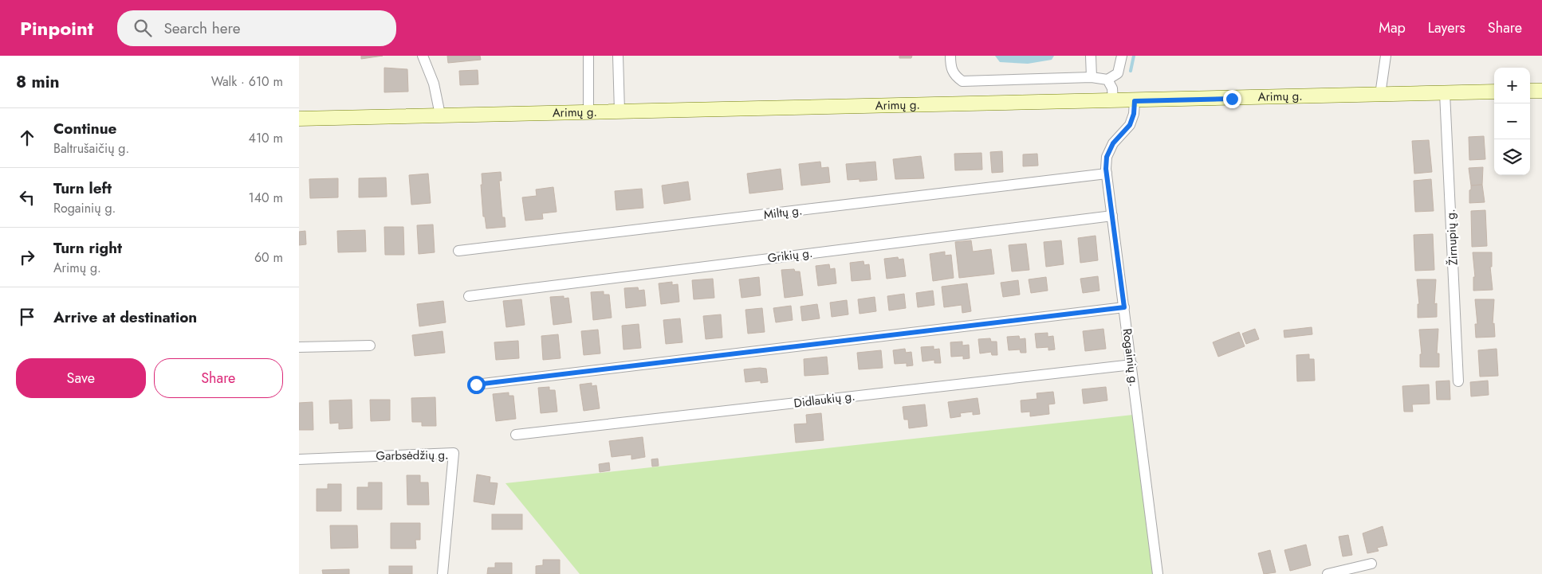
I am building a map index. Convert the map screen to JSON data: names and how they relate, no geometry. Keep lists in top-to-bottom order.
{
  "streets": {
    "main road": ["Arimų g."],
    "street": [
      "Miltų g.",
      "Žirnupių g.",
      "Grikių g.",
      "Rogainių g.",
      "Didlaukių g.",
      "Garbsėdžių g."
    ]
  },
  "crossings": [
    ["Arimų g.", "Žirnupių g."],
    ["Arimų g.", "Rogainių g."],
    ["Miltų g.", "Rogainių g."],
    ["Grikių g.", "Rogainių g."],
    ["Rogainių g.", "Didlaukių g."]
  ],
  "page": {
    "header": "Pinpoint",
    "search": "Search here",
    "nav": ["Map", "Layers", "Share"],
    "heading": ["8 min", "Walk · 610 m"],
    "map_buttons": ["+", "−"],
    "list": [
      ["Continue", "Baltrušaičių g.", "410 m"],
      ["Turn left", "Rogainių g.", "140 m"],
      ["Turn right", "Arimų g.", "60 m"],
      "Arrive at destination"
    ],
    "buttons": ["Save", "Share"]
  }
}
